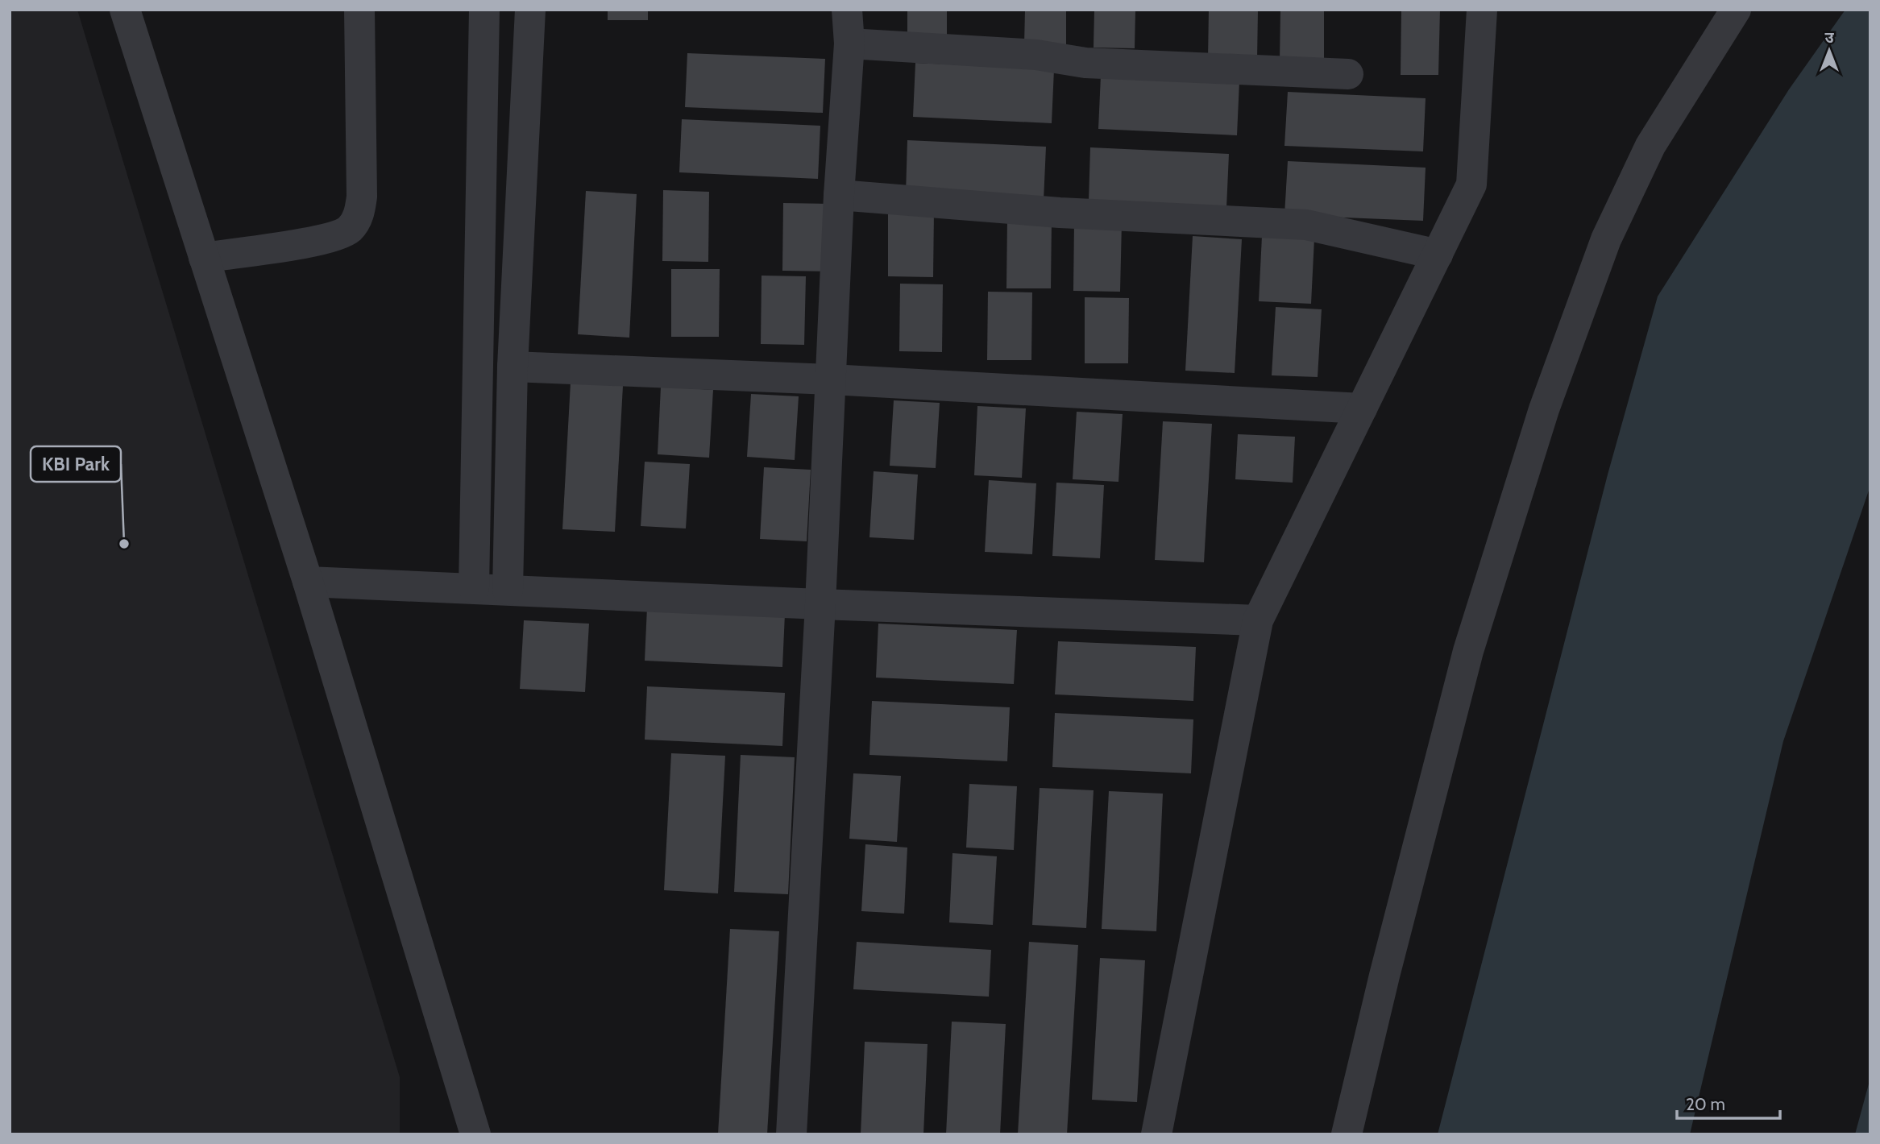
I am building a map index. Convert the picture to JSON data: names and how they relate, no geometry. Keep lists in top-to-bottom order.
{
  "places": ["KBI Park"],
  "scale_bar": "20 m",
  "north": "top"
}
